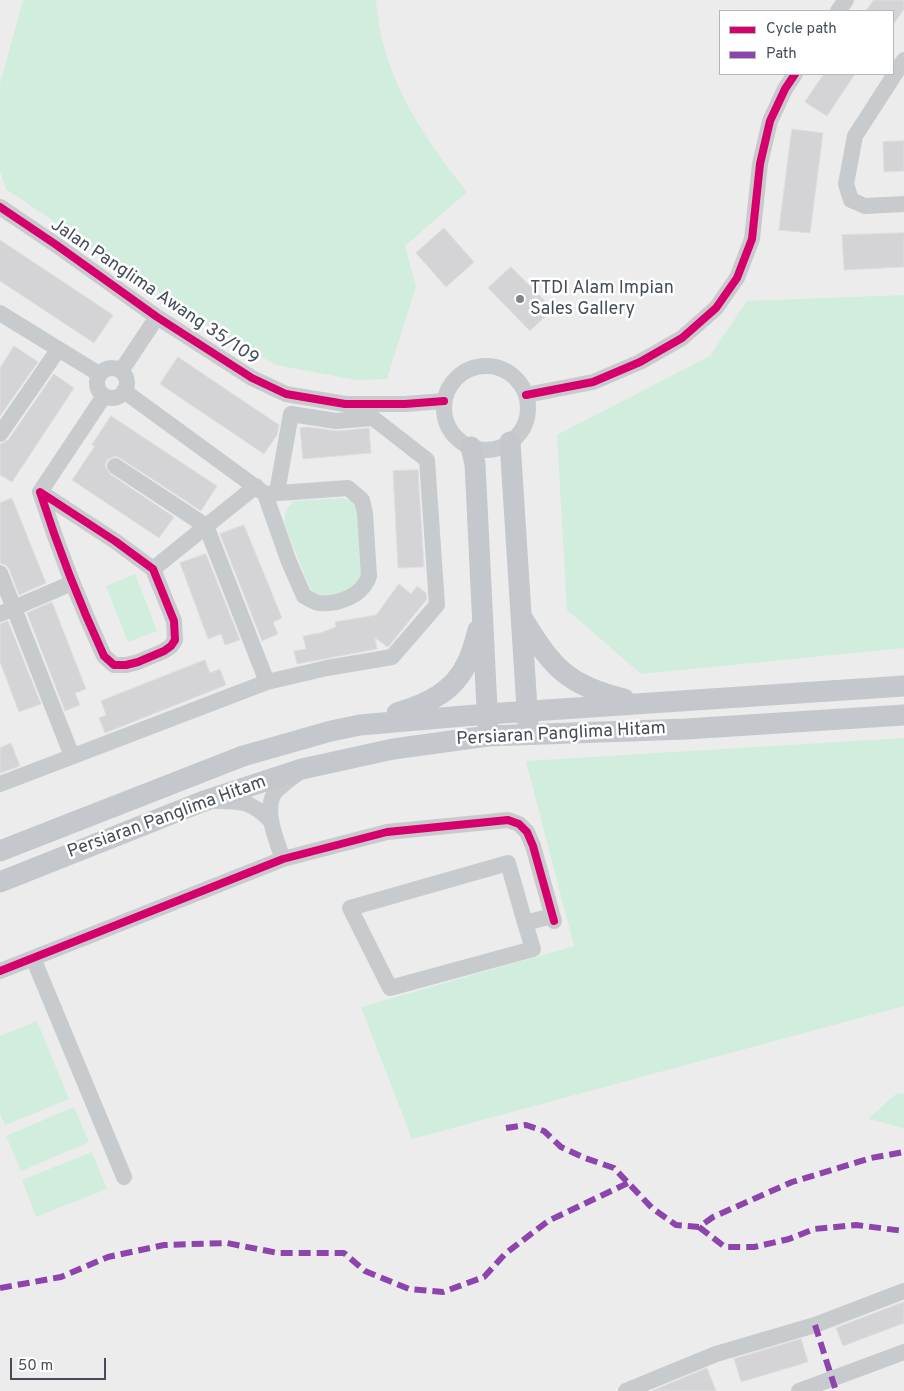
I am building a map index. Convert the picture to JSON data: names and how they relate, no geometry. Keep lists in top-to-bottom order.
{
  "streets": {
    "main road": ["Persiaran Panglima Hitam"],
    "street": ["Jalan Panglima Awang 35/109"]
  },
  "places": ["TTDI Alam Impian Sales Gallery"],
  "legend": ["Cycle path", "Path"],
  "scale_bar": "50 m"
}
